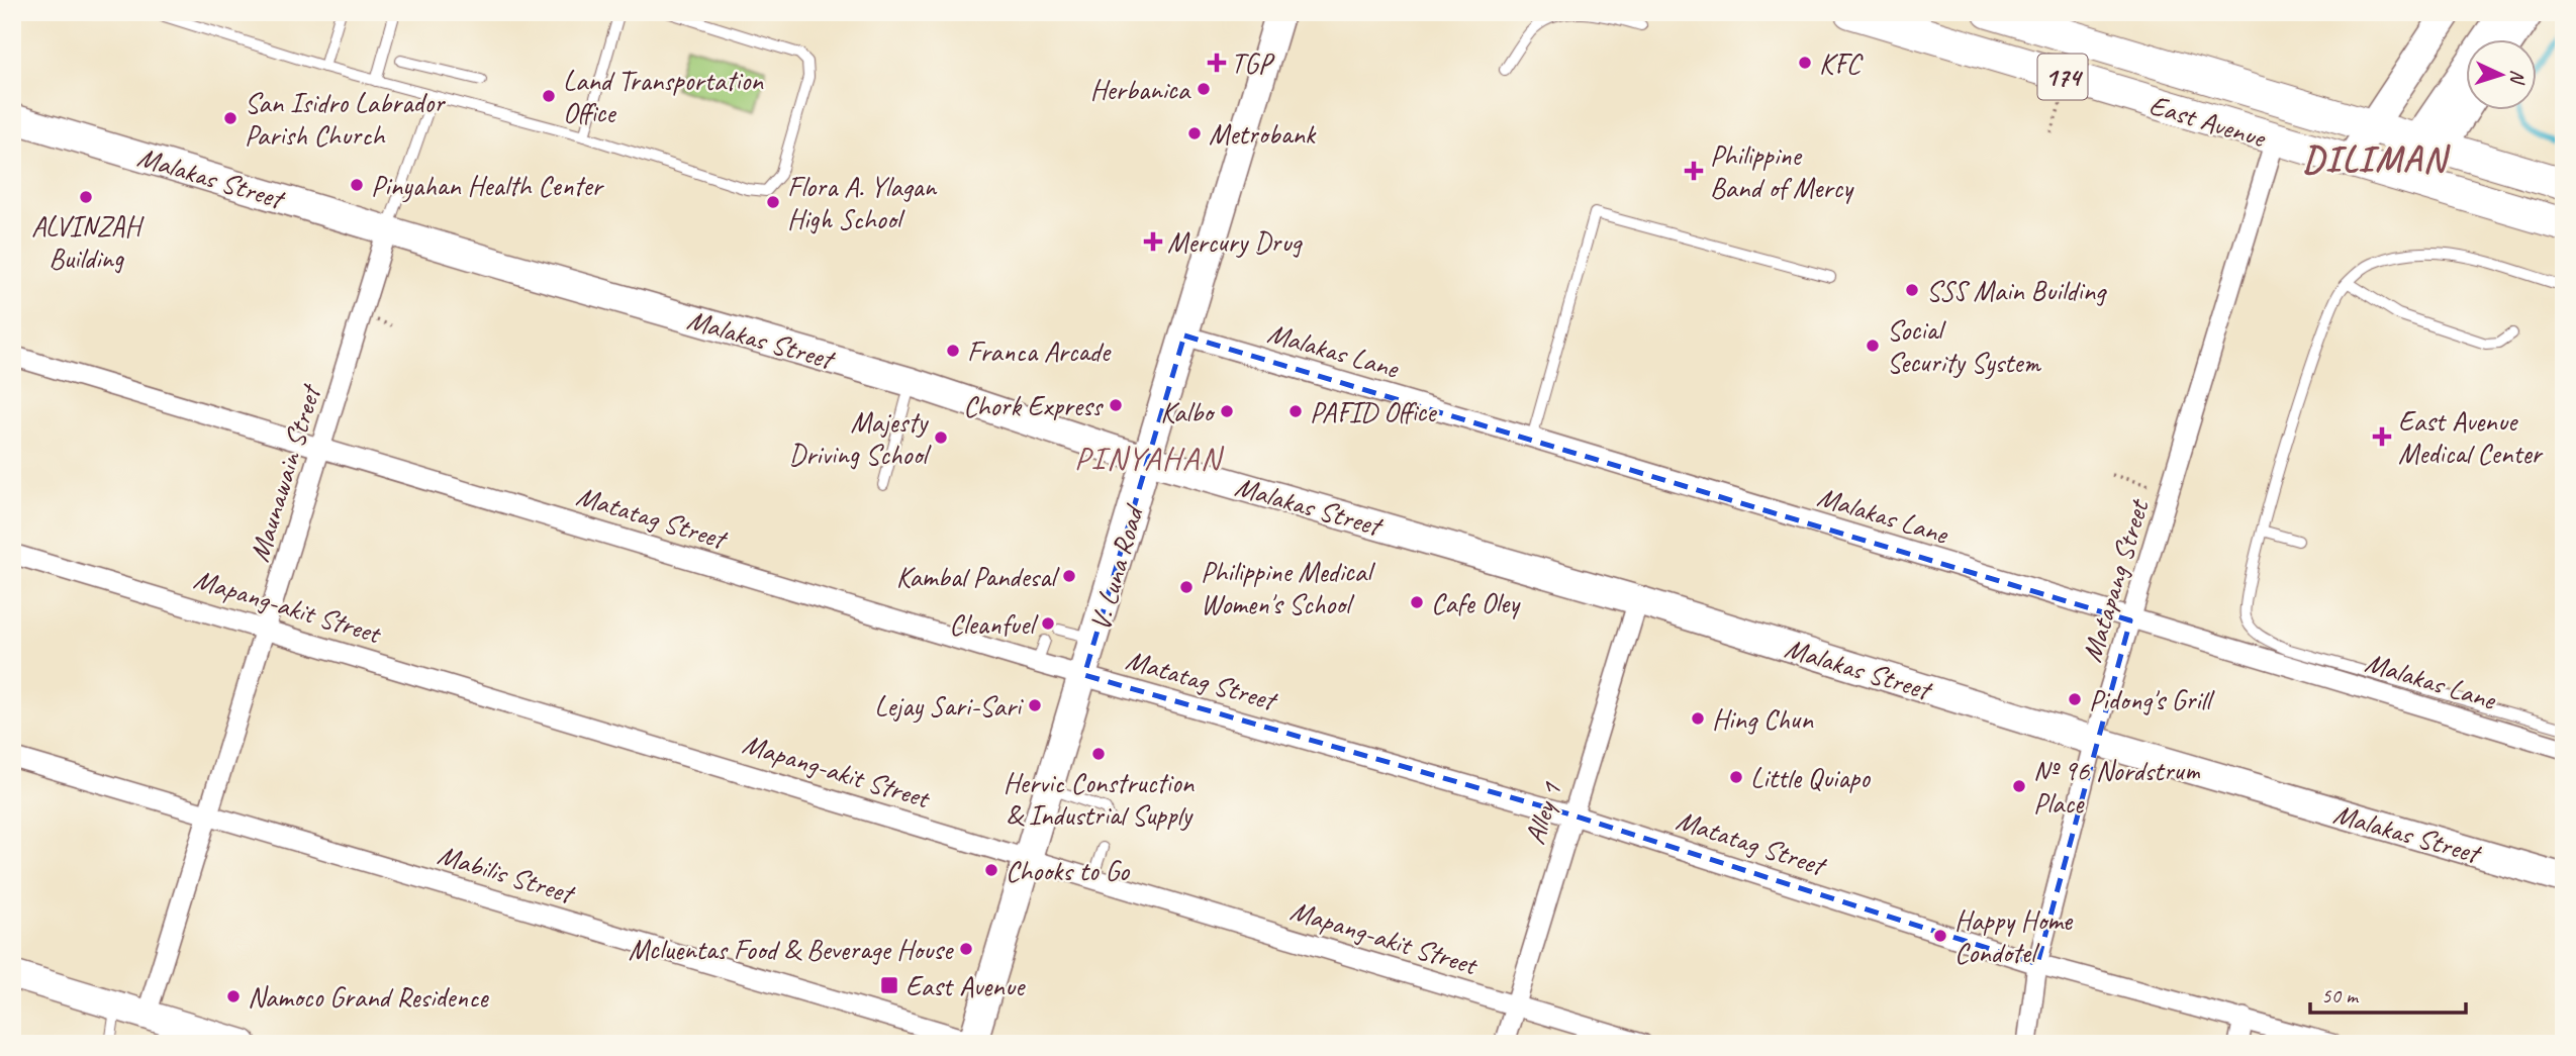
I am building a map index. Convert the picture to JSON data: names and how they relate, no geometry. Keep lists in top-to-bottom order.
{
  "streets": {
    "main road": ["174", "East Avenue"],
    "street": [
      "Malakas Street",
      "Malakas Lane",
      "Maunawain Street",
      "Matatag Street",
      "V. Luna Road",
      "Matapang Street",
      "Mapang-akit Street",
      "Alley 1",
      "Mabilis Street"
    ]
  },
  "crossings": [
    ["East Avenue", "Matapang Street"],
    ["Malakas Street", "Maunawain Street"],
    ["Malakas Street", "V. Luna Road"],
    ["Malakas Street", "Matapang Street"],
    ["Malakas Street", "Alley 1"],
    ["Malakas Lane", "V. Luna Road"],
    ["Malakas Lane", "Matapang Street"],
    ["Maunawain Street", "Matatag Street"],
    ["Maunawain Street", "Mapang-akit Street"],
    ["Maunawain Street", "Mabilis Street"],
    ["Matatag Street", "V. Luna Road"],
    ["Matatag Street", "Matapang Street"],
    ["Matatag Street", "Alley 1"],
    ["V. Luna Road", "Mapang-akit Street"],
    ["V. Luna Road", "Mabilis Street"],
    ["Mapang-akit Street", "Alley 1"]
  ],
  "districts": ["DILIMAN", "PINYAHAN"],
  "places": {
    "health": [
      "TGP",
      "Philippine Band of Mercy",
      "Mercury Drug",
      "East Avenue Medical Center"
    ],
    "other": [
      "KFC",
      "Herbanica",
      "Land Transportation Office",
      "San Isidro Labrador Parish Church",
      "Metrobank",
      "Pinyahan Health Center",
      "ALVINZAH Building",
      "Flora A. Ylagan High School",
      "SSS Main Building",
      "Social Security System",
      "Franca Arcade",
      "Chork Express",
      "Kalbo",
      "PAFID Office",
      "Majesty Driving School",
      "Kambal Pandesal",
      "Philippine Medical Women's School",
      "Cafe Oley",
      "Cleanfuel",
      "Pidong's Grill",
      "Lejay Sari-Sari",
      "Hing Chun",
      "Hervic Construction & Industrial Supply",
      "Little Quiapo",
      "№ 96 Nordstrum Place",
      "Chooks to Go",
      "Happy Home Condotel",
      "Mcluentas Food & Beverage House",
      "Namoco Grand Residence"
    ],
    "transit": ["East Avenue"]
  },
  "scale_bar": "50 m",
  "north": "right"
}
